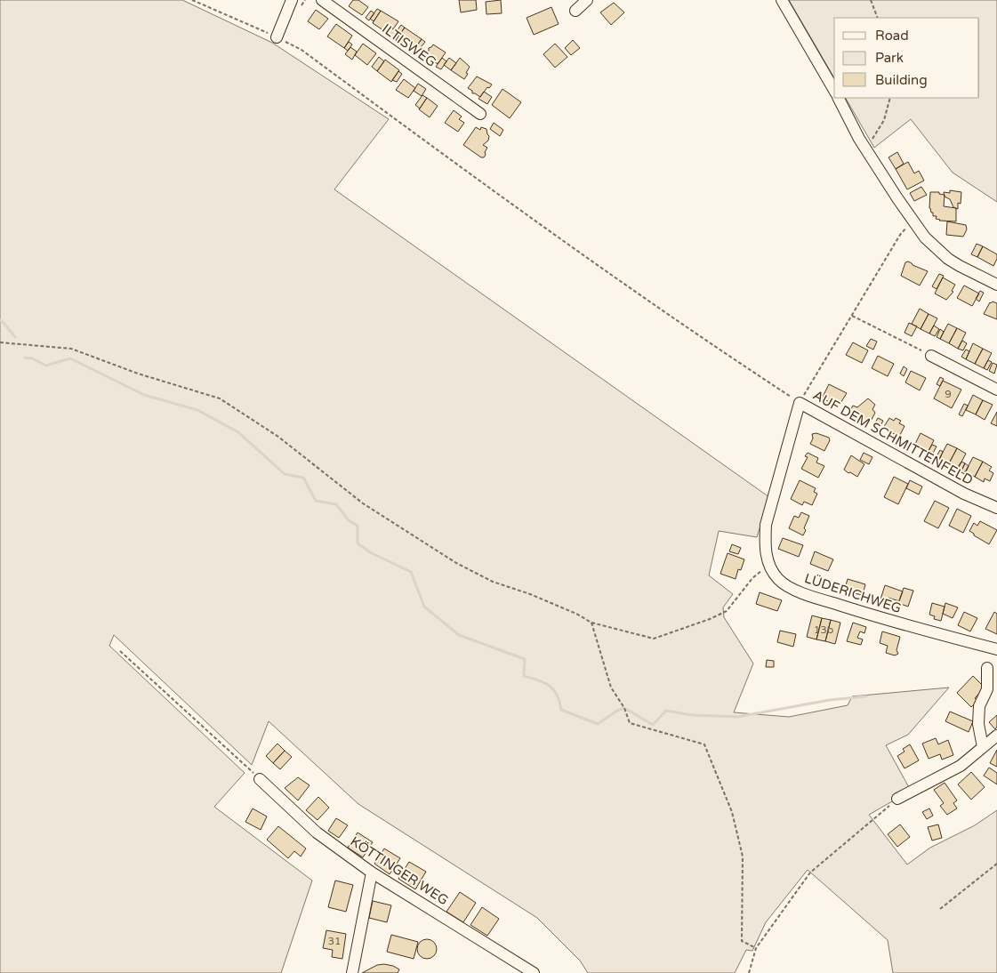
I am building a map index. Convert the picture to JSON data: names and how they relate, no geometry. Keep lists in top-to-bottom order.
{
  "streets": {
    "street": [
      "ILTISWEG",
      "AUF DEM SCHMITTENFELD",
      "LÜDERICHWEG",
      "KÖTTINGER WEG"
    ]
  },
  "house_numbers": ["9", "13b", "31"],
  "legend": ["Road", "Park", "Building"]
}
